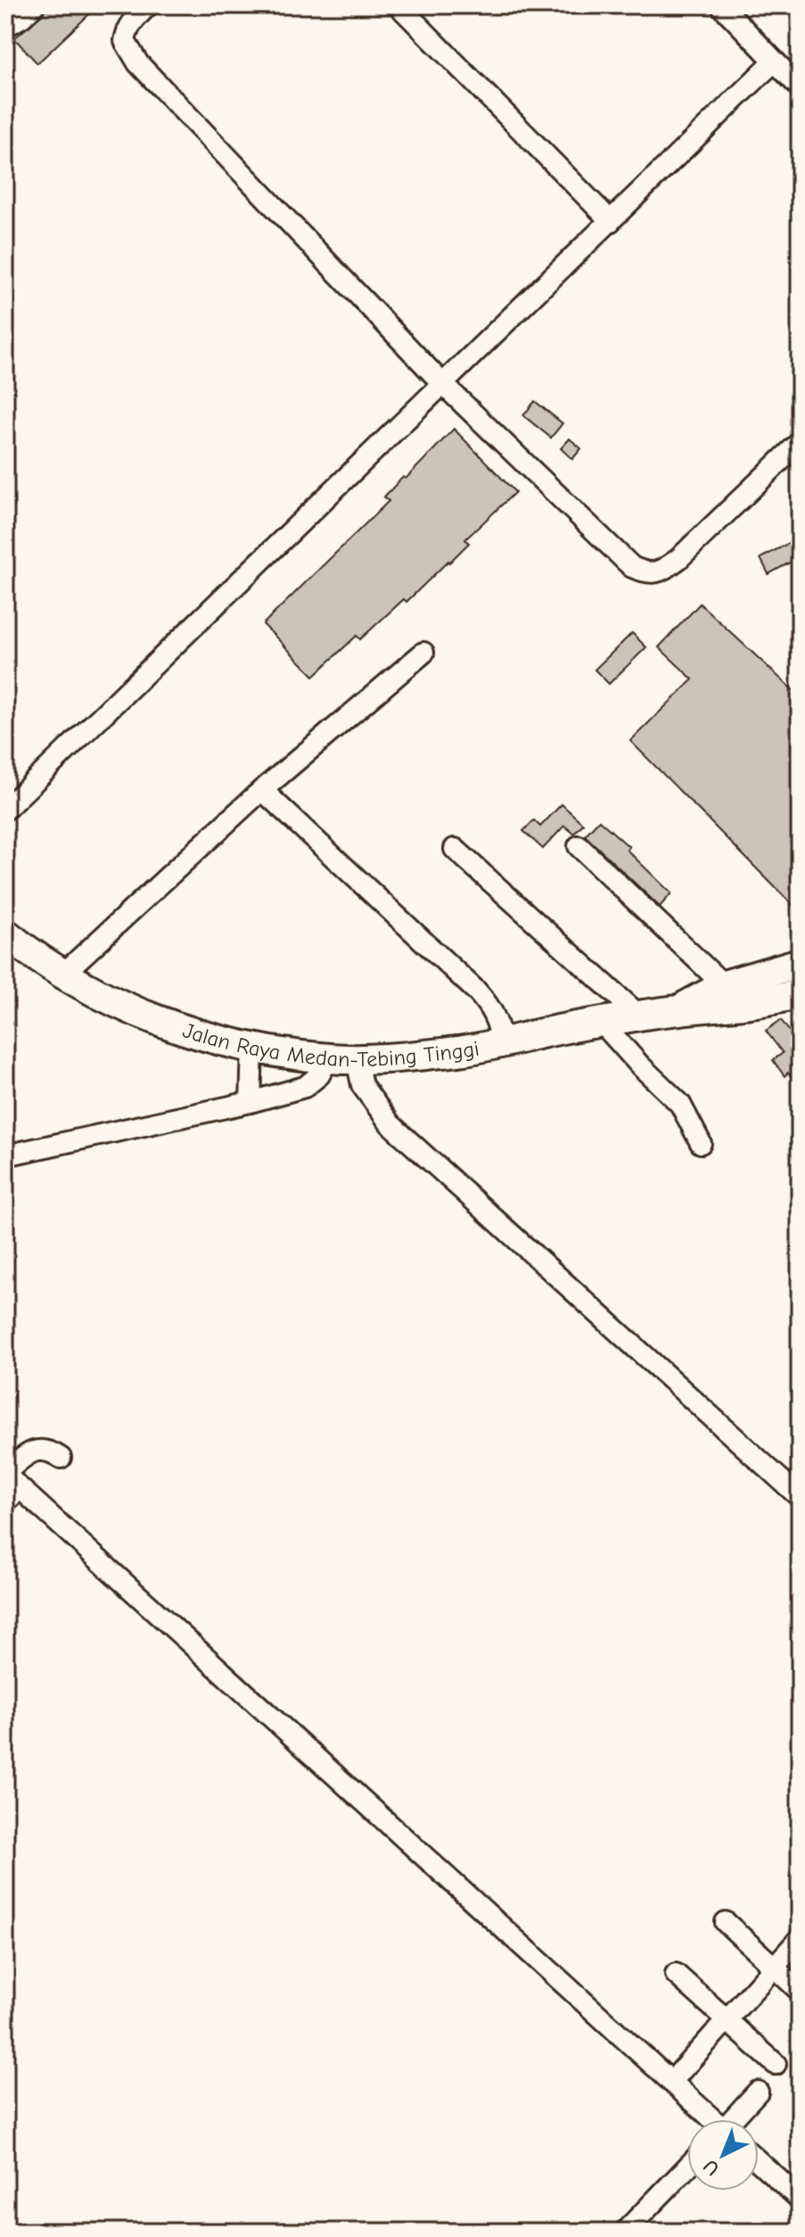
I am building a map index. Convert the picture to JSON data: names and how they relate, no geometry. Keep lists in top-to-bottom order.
{
  "streets": {
    "highway": ["Jalan Raya Medan-Tebing Tinggi"]
  },
  "north": "bottom left"
}
